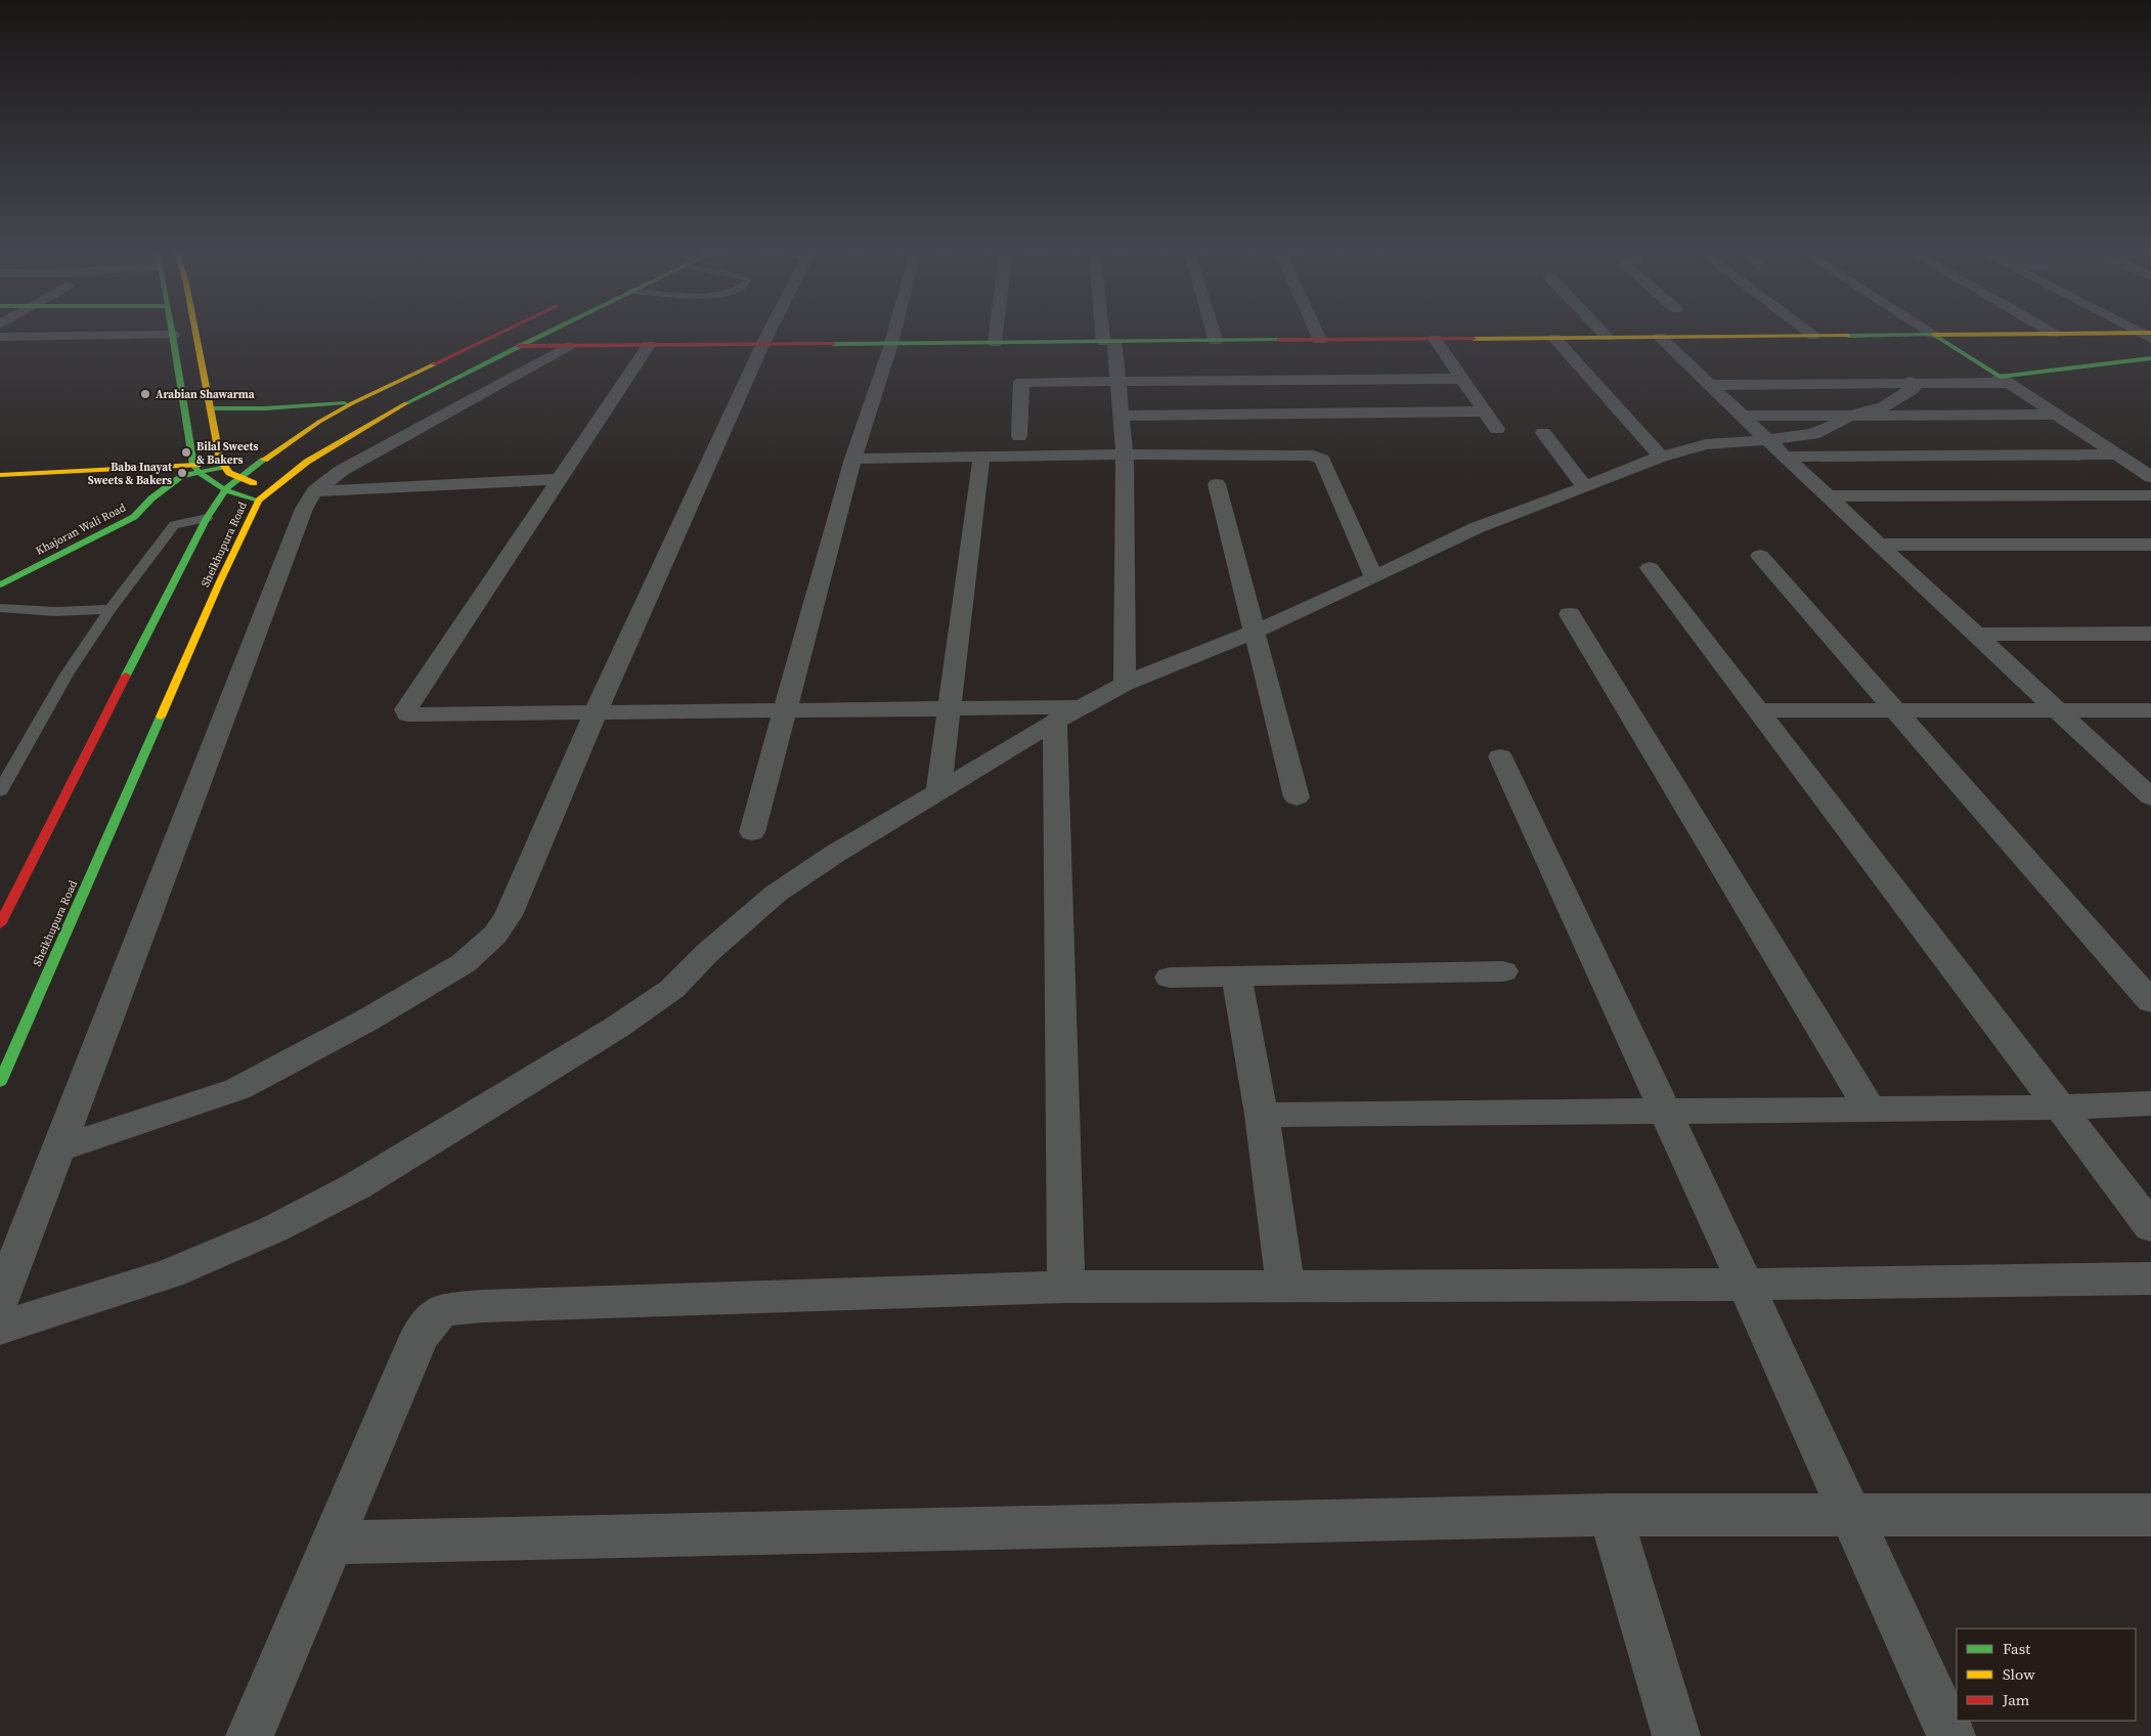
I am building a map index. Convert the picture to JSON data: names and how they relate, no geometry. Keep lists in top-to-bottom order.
{
  "streets": {
    "main road": ["Khajoran Wali Road", "Sheikhupura Road"]
  },
  "places": ["Arabian Shawarma", "Bilal Sweets & Bakers", "Baba Inayat Sweets & Bakers"],
  "legend": ["Fast", "Slow", "Jam"]
}
